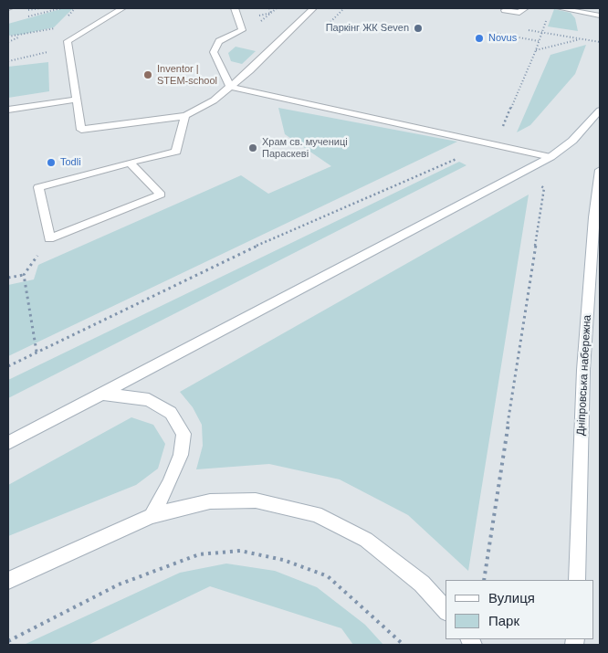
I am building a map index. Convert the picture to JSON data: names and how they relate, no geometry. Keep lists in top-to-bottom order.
{
  "streets": {
    "main road": ["Дніпровська набережна"]
  },
  "places": [
    "Паркінг ЖК Seven",
    "Novus",
    "Inventor | STEM-school",
    "Храм св. мучениці Параскеві",
    "Todli"
  ],
  "legend": ["Вулиця", "Парк"]
}
